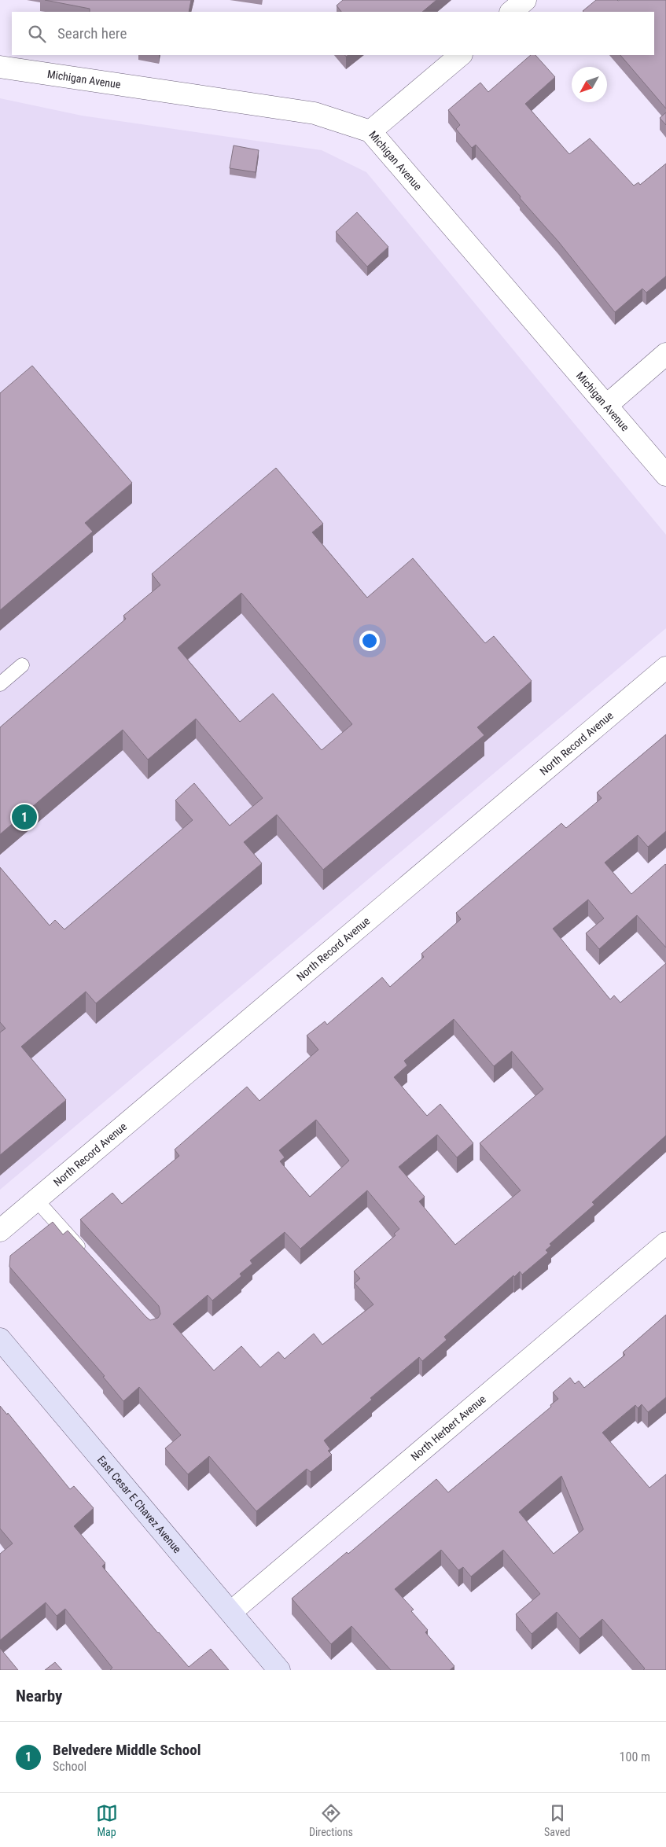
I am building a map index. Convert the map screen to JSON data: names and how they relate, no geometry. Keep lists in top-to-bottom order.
{
  "streets": {
    "main road": ["East Cesar E Chavez Avenue"],
    "street": ["Michigan Avenue", "North Record Avenue", "North Herbert Avenue"]
  },
  "crossings": [
    ["North Herbert Avenue", "East Cesar E Chavez Avenue"]
  ],
  "north": "bottom left",
  "page": {
    "search": "Search here",
    "pins": "1",
    "heading": "Nearby",
    "list": [
      {
        "mark": "1",
        "name": "Belvedere Middle School",
        "note": "School",
        "value": "100 m"
      }
    ],
    "nav": ["Map", "Directions", "Saved"]
  }
}
